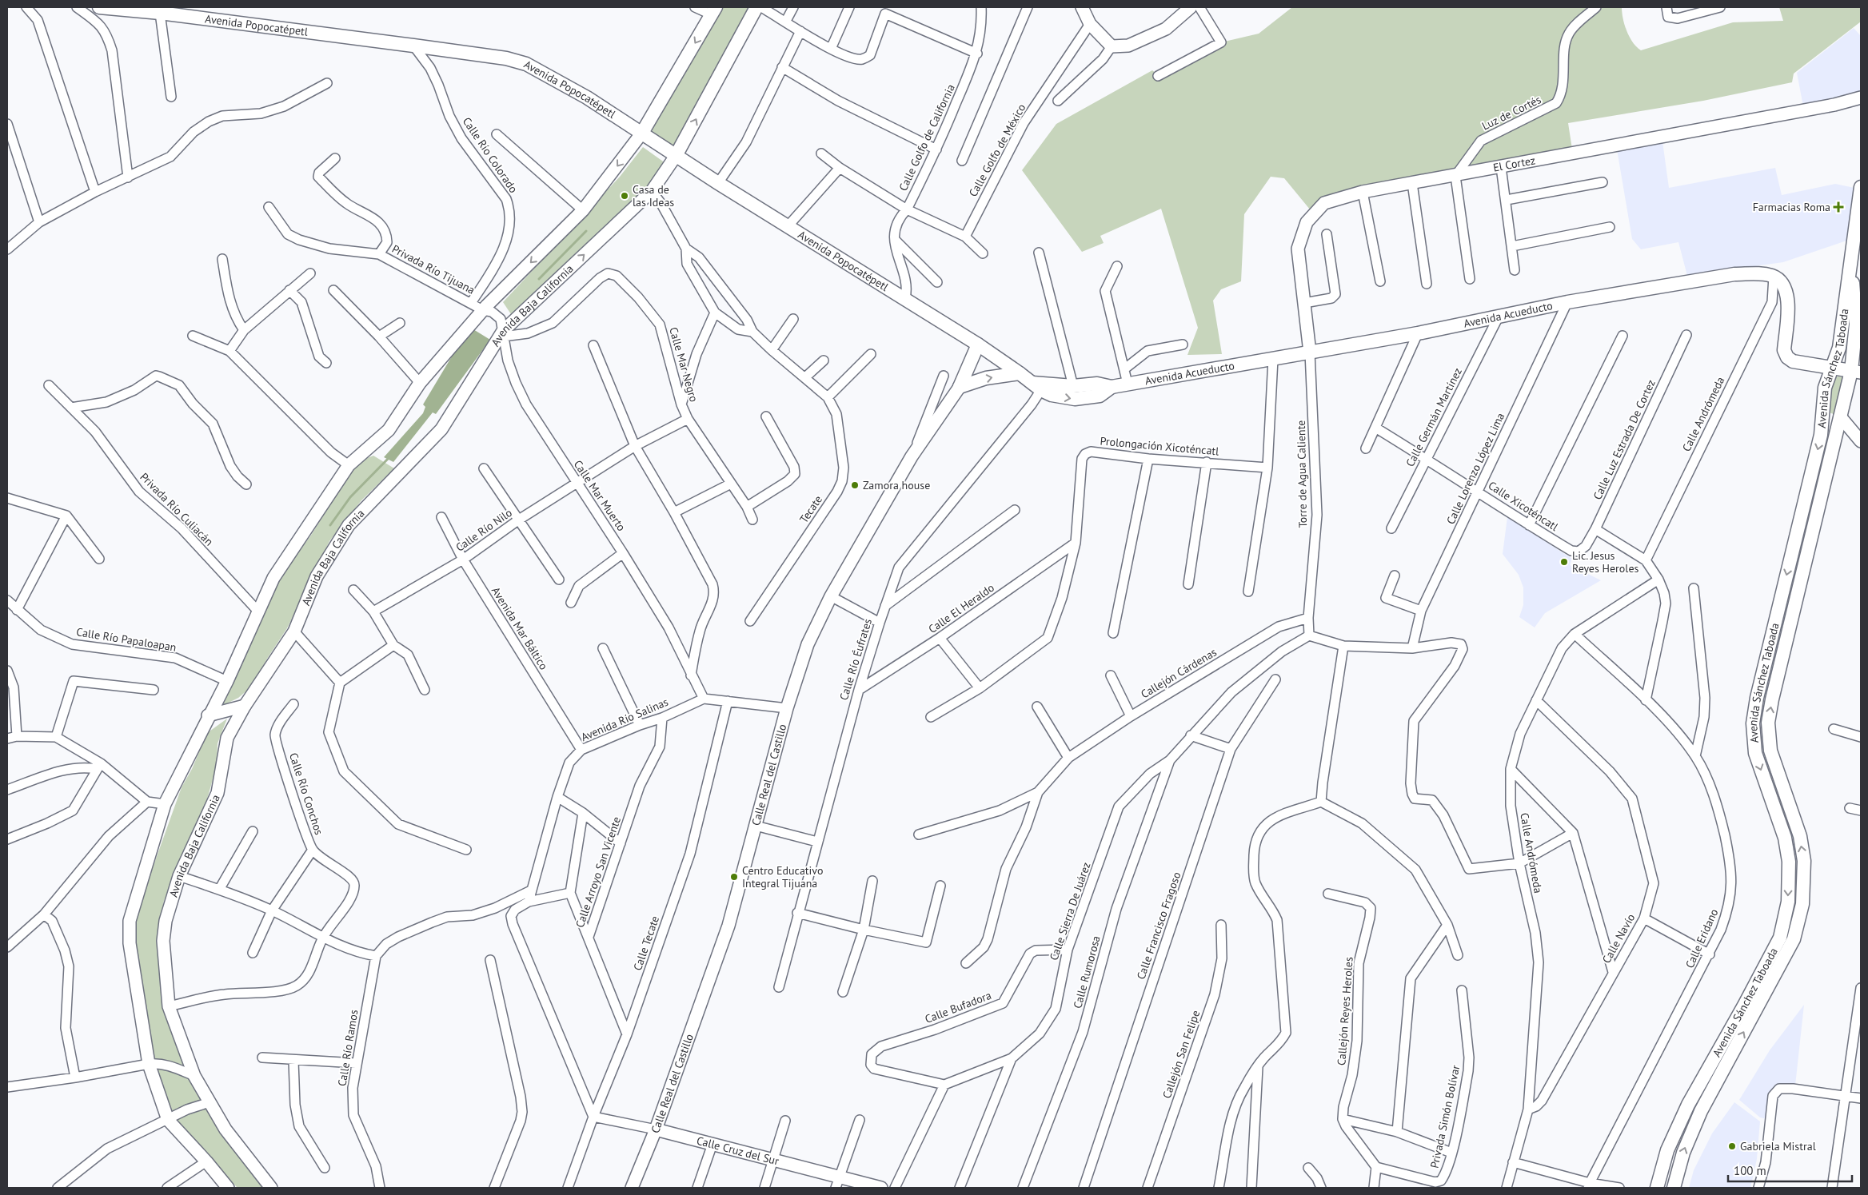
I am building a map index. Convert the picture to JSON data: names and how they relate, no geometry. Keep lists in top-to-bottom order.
{
  "streets": {
    "main road": [
      "Avenida Popocatépetl",
      "Avenida Baja California",
      "Avenida Acueducto",
      "Avenida Sánchez Taboada"
    ],
    "street": [
      "Luz de Cortés",
      "Calle Golfo de California",
      "Calle Golfo de México",
      "Calle Río Colorado",
      "El Cortez",
      "Privada Río Tijuana",
      "Calle Mar Negro",
      "Calle Andrómeda",
      "Calle Germán Martínez",
      "Calle Luz Estrada De Cortez",
      "Prolongación Xicoténcatl",
      "Calle Lorenzo López Lima",
      "Torre de Agua Caliente",
      "Calle Mar Muerto",
      "Calle Xicoténcatl",
      "Privada Río Culiacán",
      "Tecate",
      "Calle Río Nilo",
      "Calle El Heraldo",
      "Avenida Mar Báltico",
      "Calle Río Papaloapan",
      "Calle Río Éufrates",
      "Callejón Cárdenas",
      "Avenida Río Salinas",
      "Calle Real del Castillo",
      "Calle Río Conchos",
      "Calle Arroyo San Vicente",
      "Calle Sierra De Juárez",
      "Calle Francisco Fragoso",
      "Calle Navío",
      "Calle Eridano",
      "Calle Tecate",
      "Calle Rumorosa",
      "Calle Bufadora",
      "Callejón Reyes Heroles",
      "Calle Río Ramos",
      "Callejón San Felipe",
      "Privada Simón Bolívar",
      "Calle Cruz del Sur"
    ]
  },
  "crossings": [
    ["Avenida Popocatépetl", "Calle Golfo de California"],
    ["Avenida Popocatépetl", "Calle Río Colorado"],
    ["Avenida Popocatépetl", "Avenida Baja California"],
    ["Avenida Popocatépetl", "Avenida Acueducto"],
    ["Luz de Cortés", "El Cortez"],
    ["Calle Río Colorado", "Privada Río Tijuana"],
    ["El Cortez", "Avenida Acueducto"],
    ["El Cortez", "Torre de Agua Caliente"],
    ["Privada Río Tijuana", "Calle Mar Muerto"],
    ["Avenida Baja California", "Calle Mar Negro"],
    ["Avenida Baja California", "Calle Mar Muerto"],
    ["Avenida Baja California", "Calle Río Conchos"],
    ["Avenida Acueducto", "Calle Andrómeda"],
    ["Avenida Acueducto", "Calle Germán Martínez"],
    ["Avenida Acueducto", "Calle Lorenzo López Lima"],
    ["Avenida Acueducto", "Torre de Agua Caliente"],
    ["Avenida Acueducto", "Calle Río Éufrates"],
    ["Calle Mar Negro", "Calle Mar Muerto"],
    ["Calle Mar Negro", "Calle Río Nilo"],
    ["Calle Andrómeda", "Calle Navío"],
    ["Calle Andrómeda", "Calle Eridano"],
    ["Calle Germán Martínez", "Calle Xicoténcatl"],
    ["Calle Luz Estrada De Cortez", "Calle Xicoténcatl"],
    ["Prolongación Xicoténcatl", "Calle El Heraldo"],
    ["Calle Lorenzo López Lima", "Calle Xicoténcatl"],
    ["Torre de Agua Caliente", "Callejón Cárdenas"],
    ["Calle Mar Muerto", "Calle Río Nilo"],
    ["Calle Mar Muerto", "Avenida Río Salinas"],
    ["Calle Río Nilo", "Avenida Mar Báltico"],
    ["Calle El Heraldo", "Calle Río Éufrates"],
    ["Avenida Mar Báltico", "Avenida Río Salinas"],
    ["Avenida Río Salinas", "Calle Arroyo San Vicente"],
    ["Calle Real del Castillo", "Calle Cruz del Sur"],
    ["Calle Arroyo San Vicente", "Calle Tecate"],
    ["Calle Sierra De Juárez", "Calle Rumorosa"],
    ["Calle Sierra De Juárez", "Calle Bufadora"],
    ["Calle Tecate", "Calle Cruz del Sur"]
  ],
  "places": {
    "other": [
      "Casa de las Ideas",
      "Zamora house",
      "Lic. Jesus Reyes Heroles",
      "Centro Educativo Integral Tijuana",
      "Gabriela Mistral"
    ],
    "health": ["Farmacias Roma"]
  },
  "scale_bar": "100 m"
}
